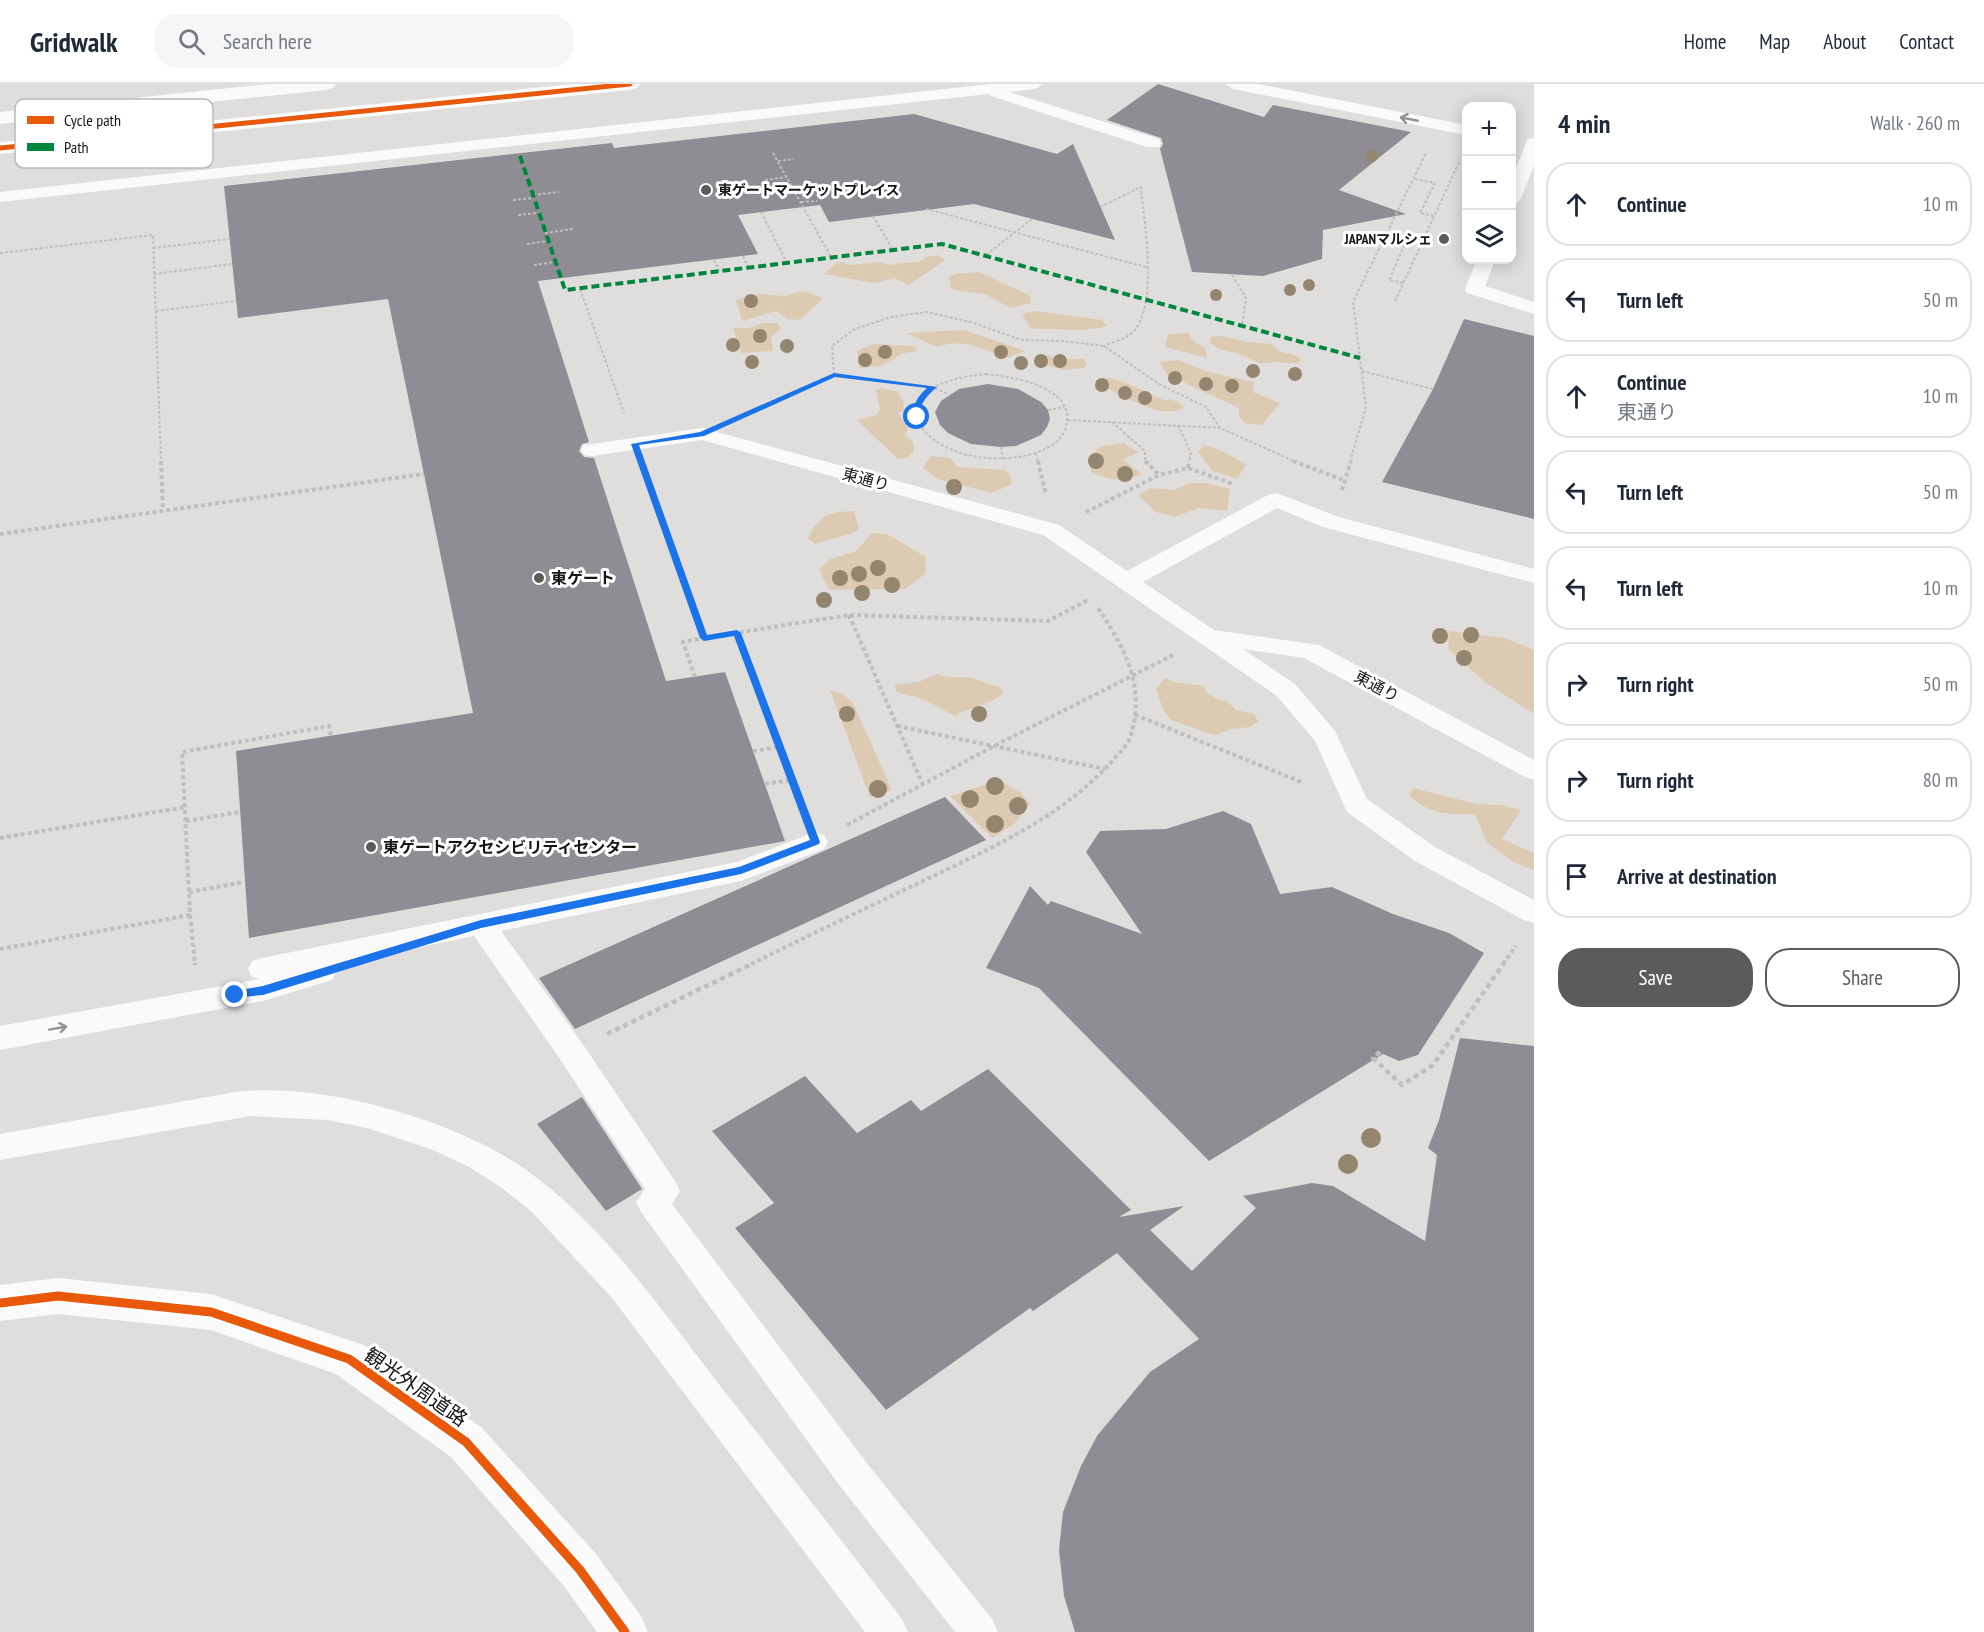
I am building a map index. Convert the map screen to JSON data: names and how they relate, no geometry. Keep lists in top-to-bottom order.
{
  "streets": {
    "street": ["観光外周道路"],
    "lane": ["東通り"]
  },
  "places": [
    "東ゲートマーケットプレイス",
    "JAPANマルシェ",
    "東ゲート",
    "東ゲートアクセシビリティセンター"
  ],
  "legend": ["Cycle path", "Path"],
  "page": {
    "header": "Gridwalk",
    "search": "Search here",
    "nav": [
      "Home",
      "Map",
      "About",
      "Contact"
    ],
    "heading": ["4 min", "Walk · 260 m"],
    "map_buttons": ["+", "−"],
    "list": [
      ["Continue", "10 m"],
      ["Turn left", "50 m"],
      ["Continue", "東通り", "10 m"],
      ["Turn left", "50 m"],
      ["Turn left", "10 m"],
      ["Turn right", "50 m"],
      ["Turn right", "80 m"],
      "Arrive at destination"
    ],
    "buttons": ["Save", "Share"]
  }
}
